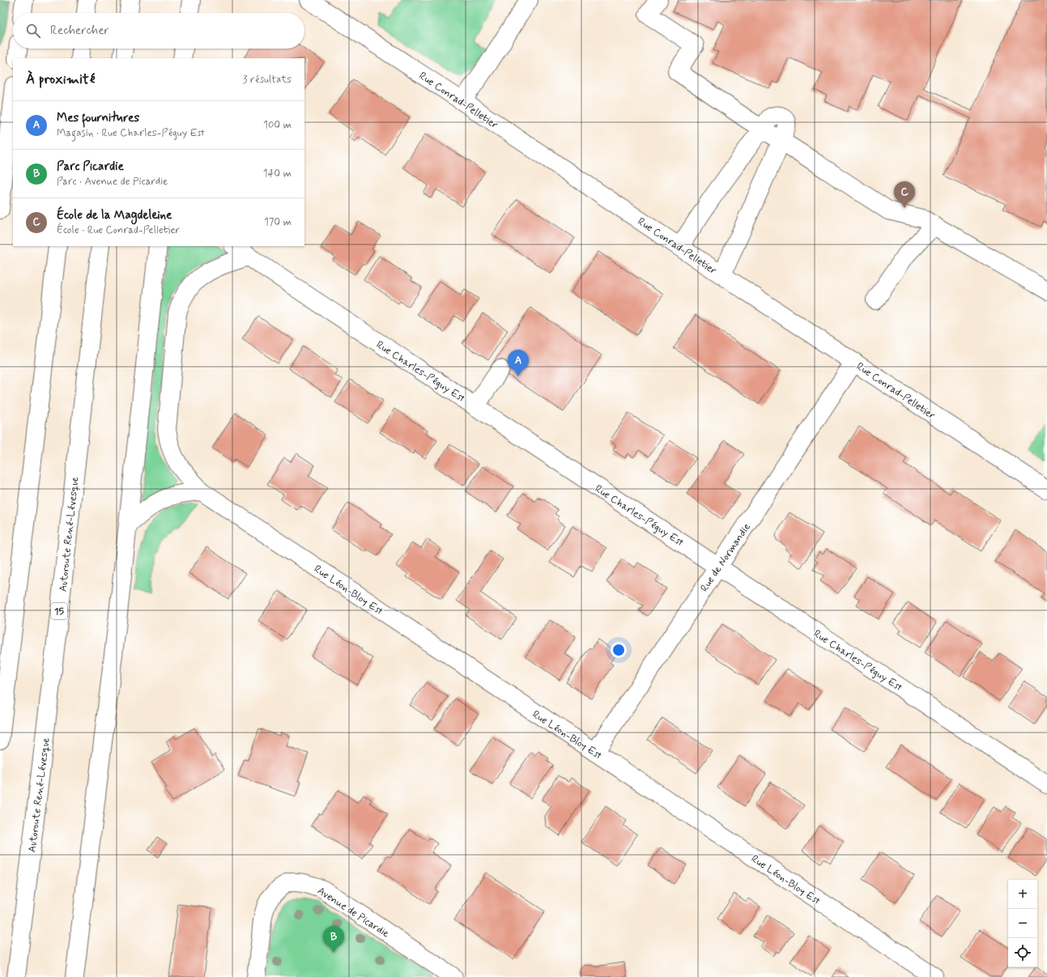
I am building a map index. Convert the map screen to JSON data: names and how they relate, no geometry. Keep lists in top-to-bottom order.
{
  "streets": {
    "main road": [
      "Rue Conrad-Pelletier",
      "Rue Charles-Péguy Est",
      "Autoroute René-Lévesque",
      "Rue de Normandie",
      "Rue Léon-Bloy Est",
      "15",
      "Avenue de Picardie"
    ]
  },
  "crossings": [
    ["Rue Conrad-Pelletier", "Rue de Normandie"],
    ["Rue Charles-Péguy Est", "Rue de Normandie"],
    ["Rue Charles-Péguy Est", "Rue Léon-Bloy Est"],
    ["Rue de Normandie", "Rue Léon-Bloy Est"]
  ],
  "page": {
    "search": "Rechercher",
    "heading": ["À proximité", "3 résultats"],
    "list": [
      {
        "mark": "A",
        "name": "Mes fournitures",
        "note": "Magasin · Rue Charles-Péguy Est",
        "value": "100 m"
      },
      {
        "mark": "B",
        "name": "Parc Picardie",
        "note": "Parc · Avenue de Picardie",
        "value": "140 m"
      },
      {
        "mark": "C",
        "name": "École de la Magdeleine",
        "note": "École · Rue Conrad-Pelletier",
        "value": "170 m"
      }
    ],
    "pins": ["C", "A", "B"],
    "map_buttons": ["+", "−"]
  }
}
